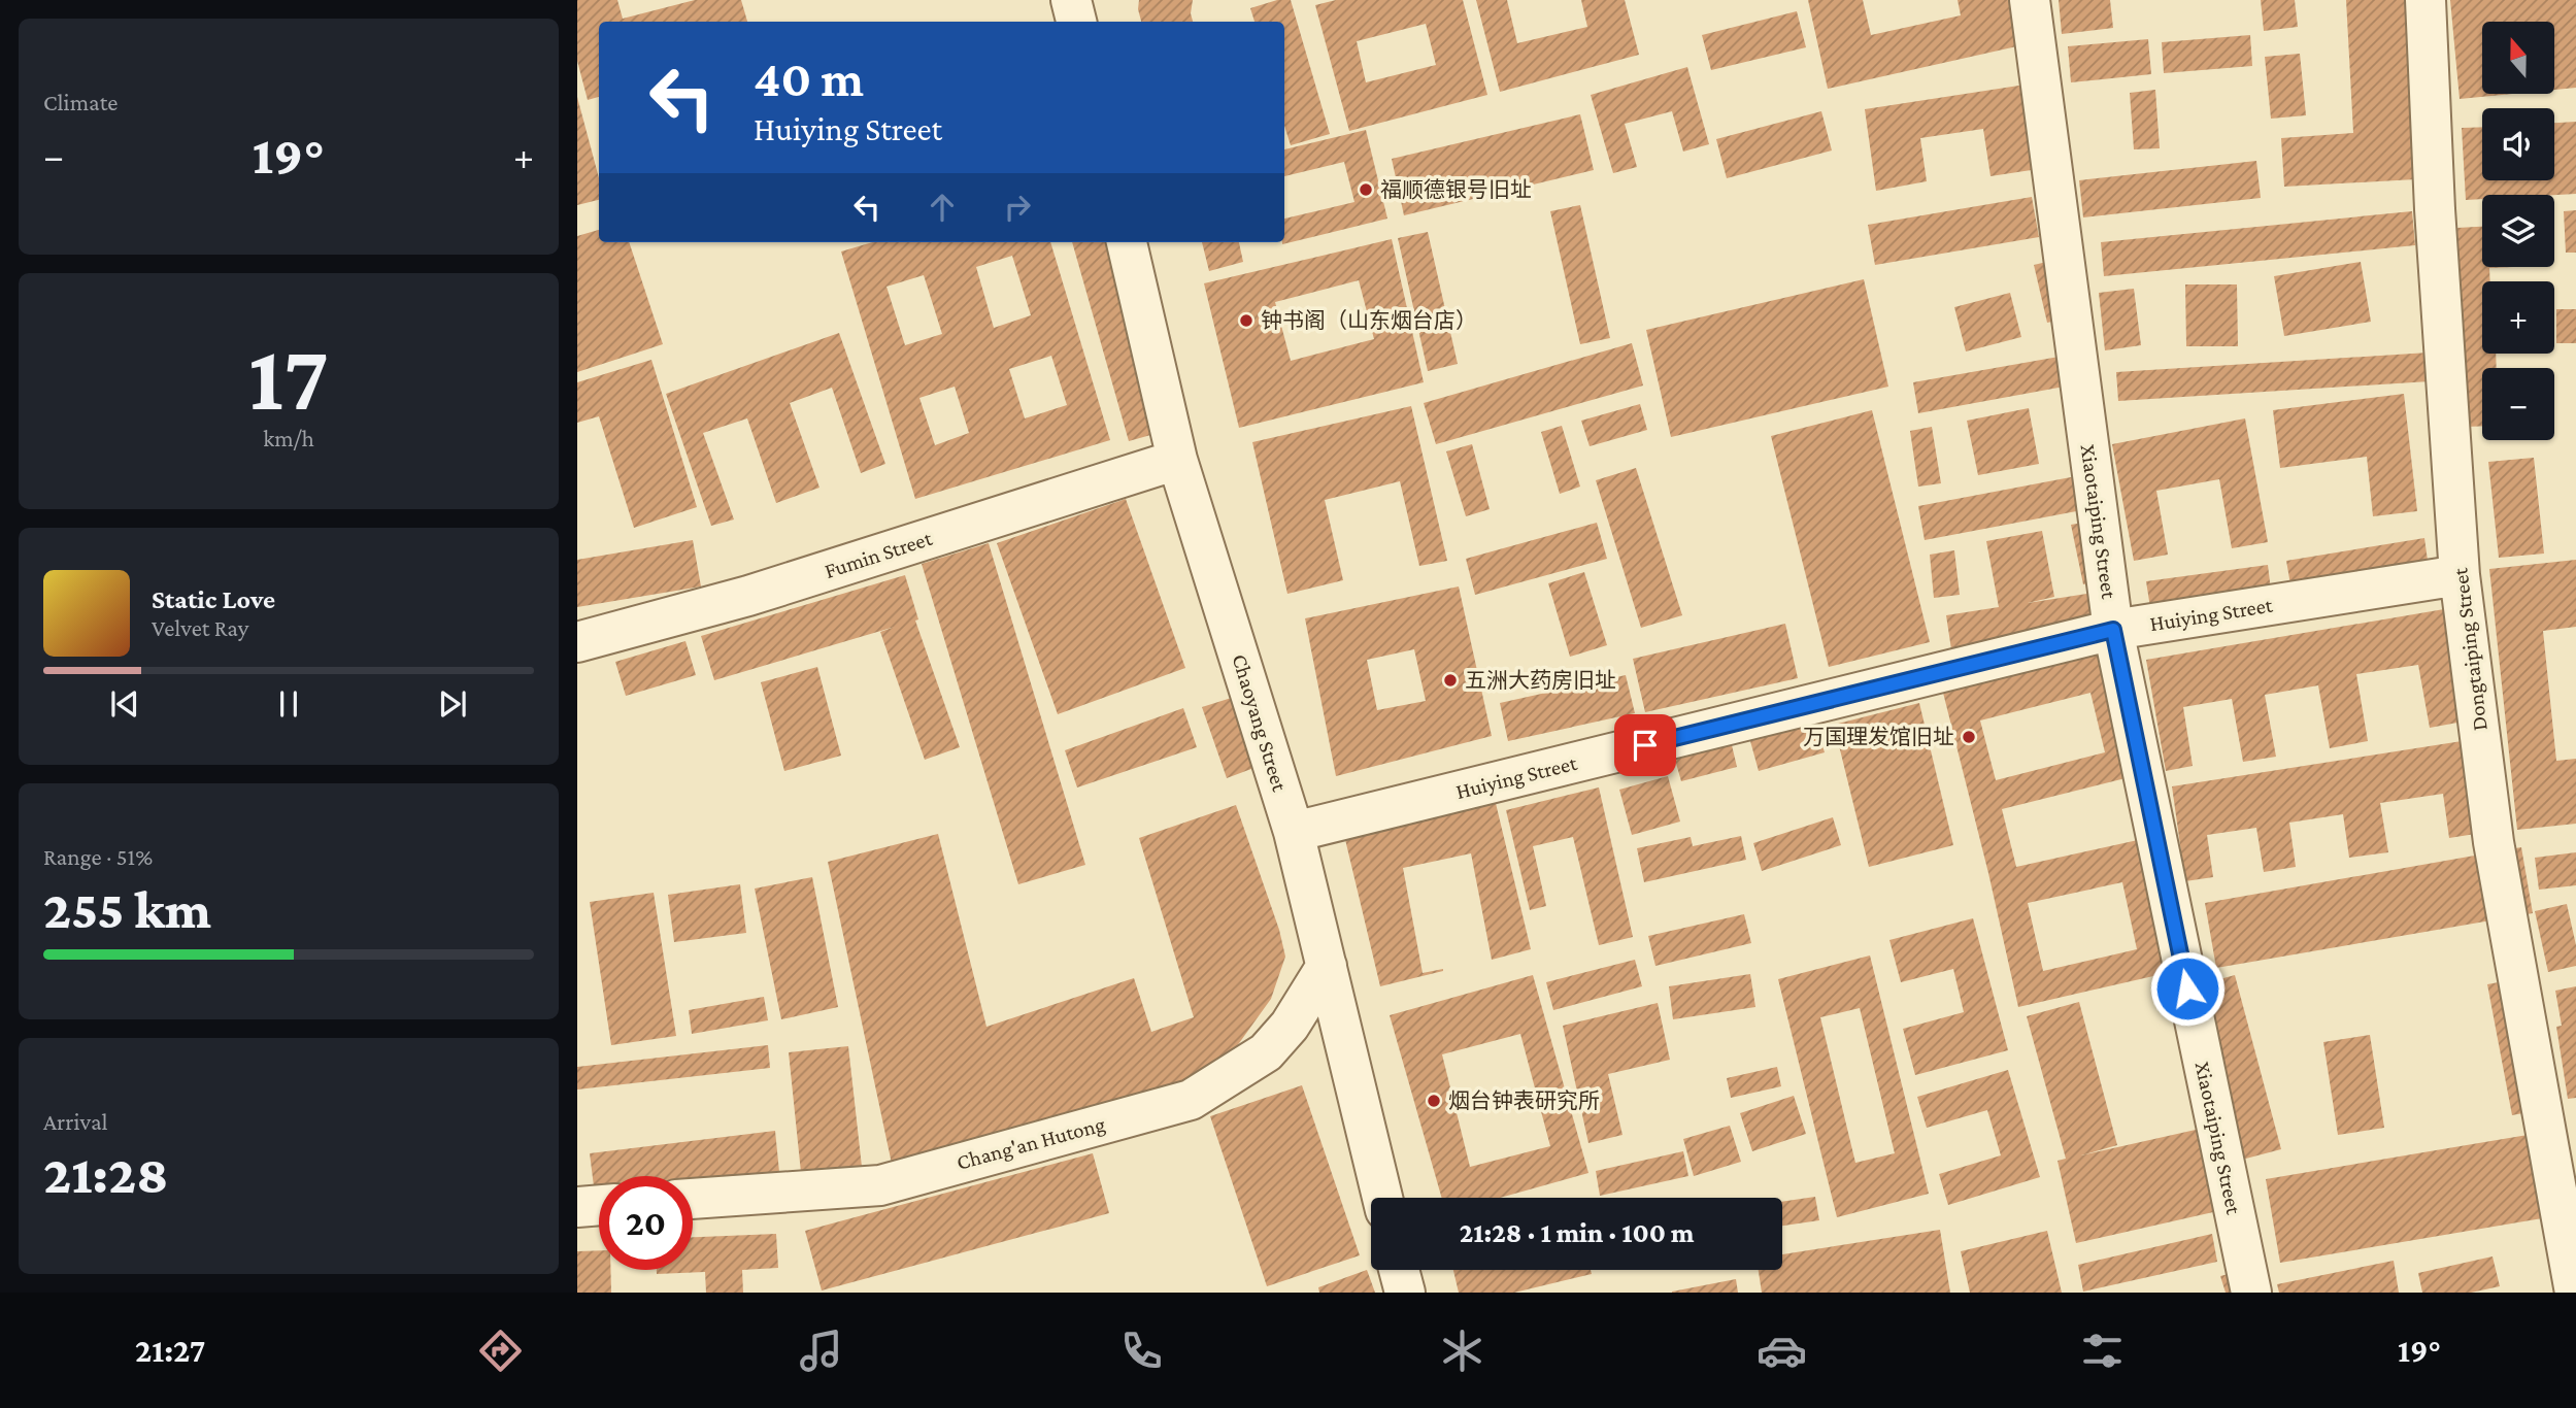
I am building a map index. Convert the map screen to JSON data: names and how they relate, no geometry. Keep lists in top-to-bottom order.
{
  "streets": {
    "street": [
      "Xiaotaiping Street",
      "Fumin Street",
      "Huiying Street",
      "Dongtaiping Street",
      "Chaoyang Street",
      "Chang'an Hutong"
    ]
  },
  "crossings": [
    ["Xiaotaiping Street", "Huiying Street"],
    ["Fumin Street", "Chaoyang Street"],
    ["Huiying Street", "Dongtaiping Street"],
    ["Huiying Street", "Chaoyang Street"],
    ["Chaoyang Street", "Chang'an Hutong"]
  ],
  "places": [
    "福顺德银号旧址",
    "钟书阁（山东烟台店）",
    "五洲大药房旧址",
    "万国理发馆旧址",
    "烟台钟表研究所"
  ],
  "north": "top",
  "page": {
    "tile": [
      "Climate",
      ["17", "km/h"],
      ["Range · 51%", "255 km"],
      ["Arrival", "21:28"]
    ],
    "map_buttons": ["+", "−"],
    "turn": ["40 m", "Huiying Street"],
    "heat": ["−", "19°", "+"],
    "song": ["Static Love", "Velvet Ray"],
    "limit": "20",
    "trip": "21:28 · 1 min · 100 m",
    "tabs": ["21:27", "19°"]
  }
}
